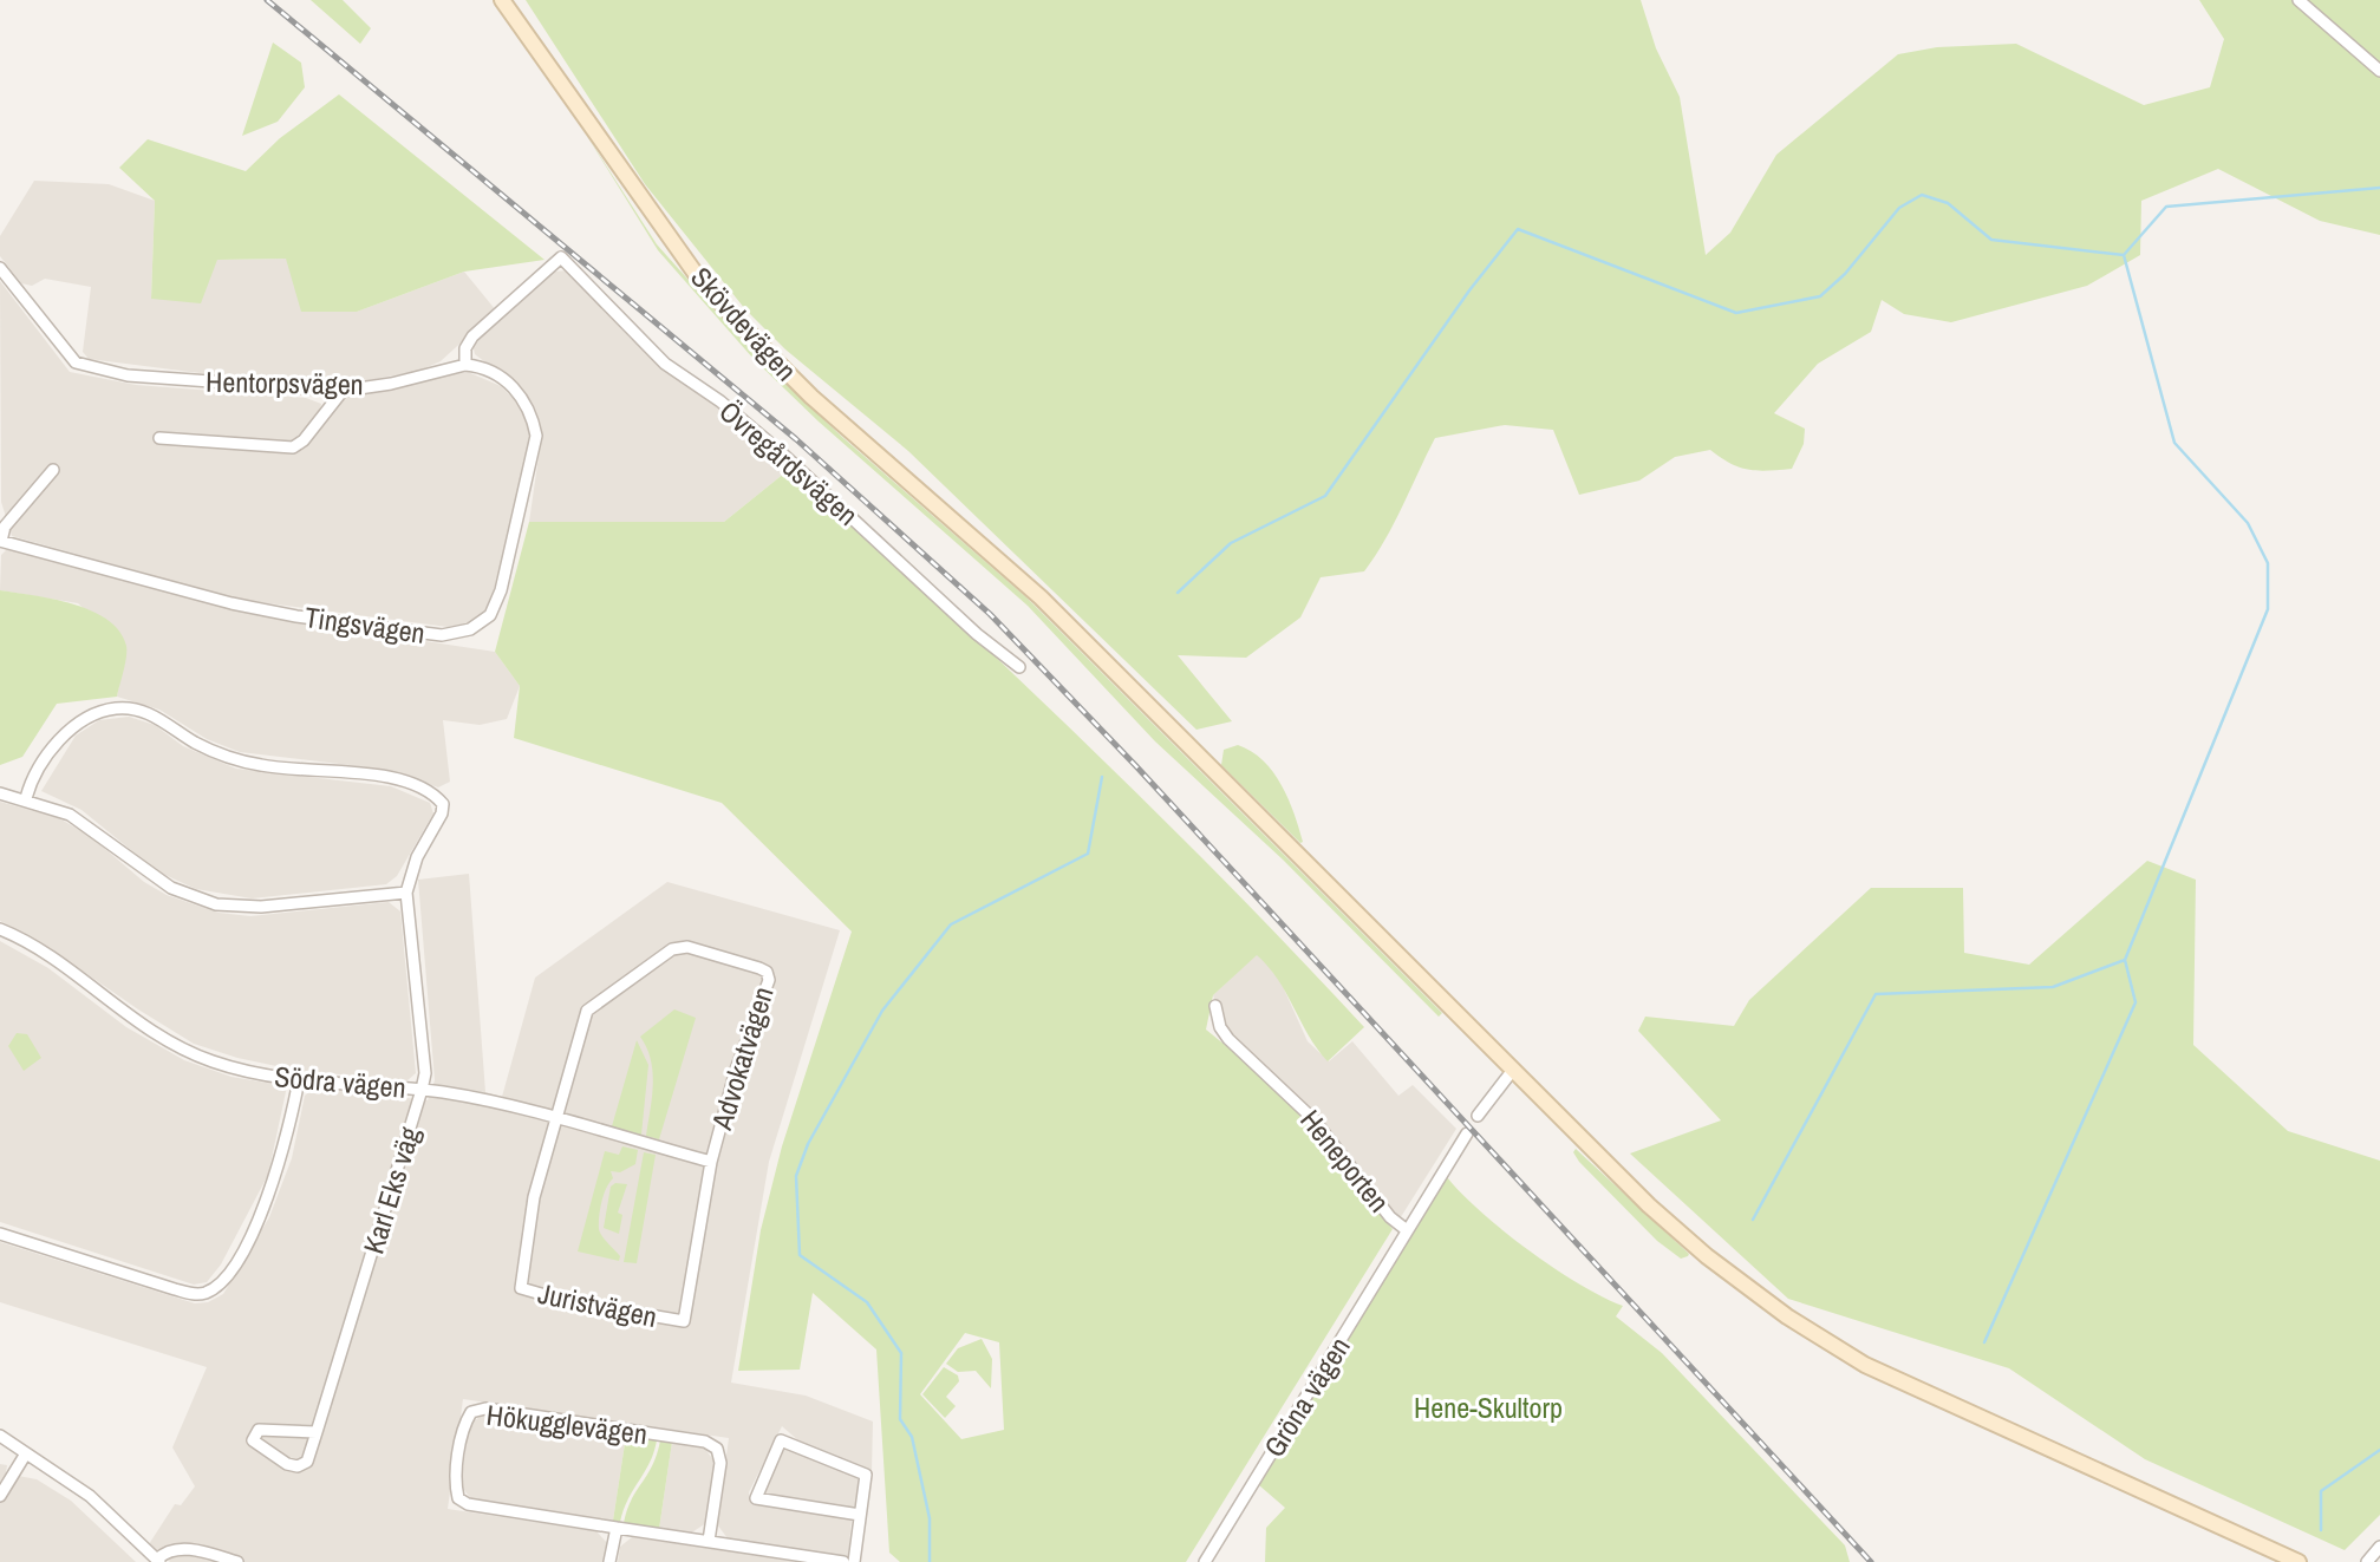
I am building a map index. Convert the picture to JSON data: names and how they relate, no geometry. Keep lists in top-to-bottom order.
{
  "streets": {
    "main road": ["Skövdevägen"],
    "street": [
      "Hentorpsvägen",
      "Övregårdsvägen",
      "Tingsvägen",
      "Advokatvägen",
      "Södra vägen",
      "Heneporten",
      "Karl Eks väg",
      "Juristvägen",
      "Gröna vägen",
      "Hökugglevägen"
    ]
  },
  "crossings": [
    ["Hentorpsvägen", "Övregårdsvägen"],
    ["Hentorpsvägen", "Tingsvägen"],
    ["Övregårdsvägen", "Tingsvägen"],
    ["Advokatvägen", "Södra vägen"],
    ["Advokatvägen", "Juristvägen"],
    ["Södra vägen", "Karl Eks väg"],
    ["Södra vägen", "Juristvägen"],
    ["Heneporten", "Gröna vägen"]
  ],
  "parks": ["Hene-Skultorp"]
}
